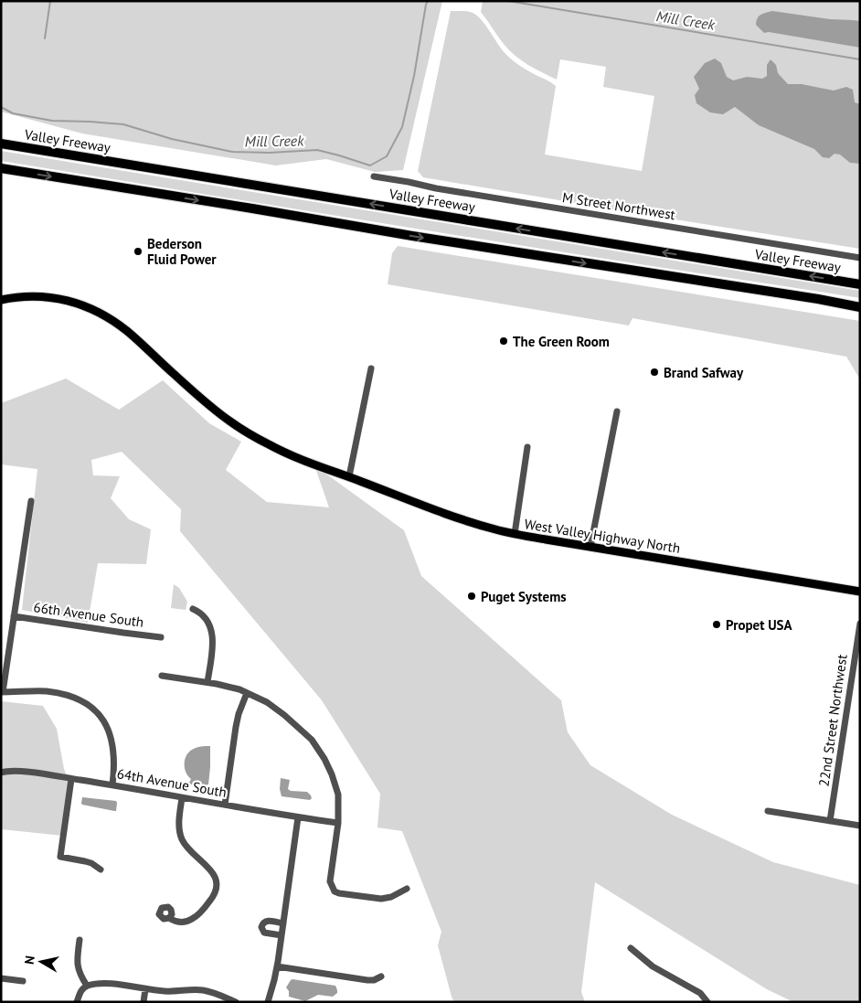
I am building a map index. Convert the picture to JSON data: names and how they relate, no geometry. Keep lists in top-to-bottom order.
{
  "streets": {
    "highway": ["Valley Freeway"],
    "main road": ["West Valley Highway North"],
    "street": [
      "M Street Northwest",
      "66th Avenue South",
      "22nd Street Northwest",
      "64th Avenue South"
    ]
  },
  "water": ["Mill Creek"],
  "places": [
    "Bederson Fluid Power",
    "The Green Room",
    "Brand Safway",
    "Puget Systems",
    "Propet USA"
  ],
  "north": "left"
}
